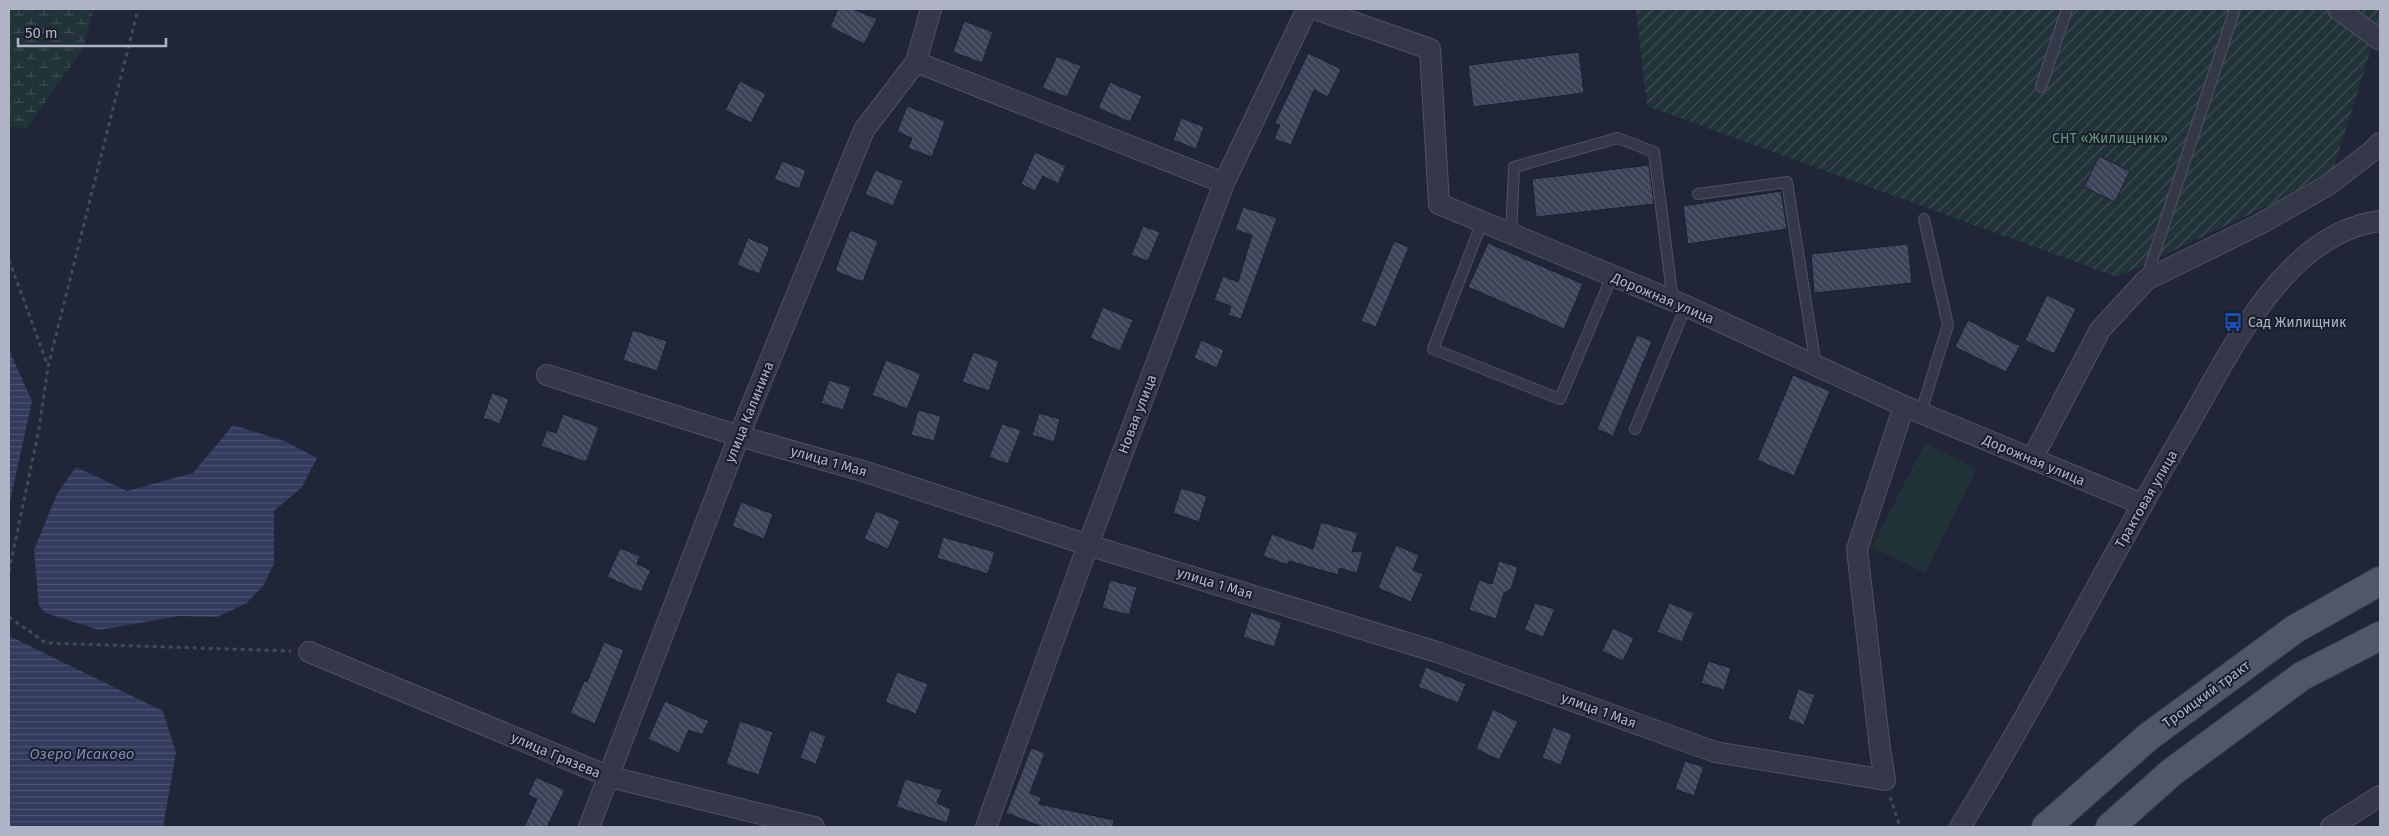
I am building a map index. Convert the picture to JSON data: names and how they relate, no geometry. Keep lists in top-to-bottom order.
{
  "streets": {
    "main road": ["Троицкий тракт"],
    "street": [
      "Дорожная улица",
      "улица Калинина",
      "Новая улица",
      "улица 1 Мая",
      "Трактовая улица",
      "улица Грязева"
    ]
  },
  "crossings": [
    ["Дорожная улица", "Трактовая улица"],
    ["улица Калинина", "улица 1 Мая"],
    ["улица Калинина", "улица Грязева"],
    ["Новая улица", "улица 1 Мая"]
  ],
  "water": ["Озеро Исаково"],
  "parks": ["СНТ «Жилищник»"],
  "places": {
    "bus stop": ["Сад Жилищник"]
  },
  "scale_bar": "50 m"
}
